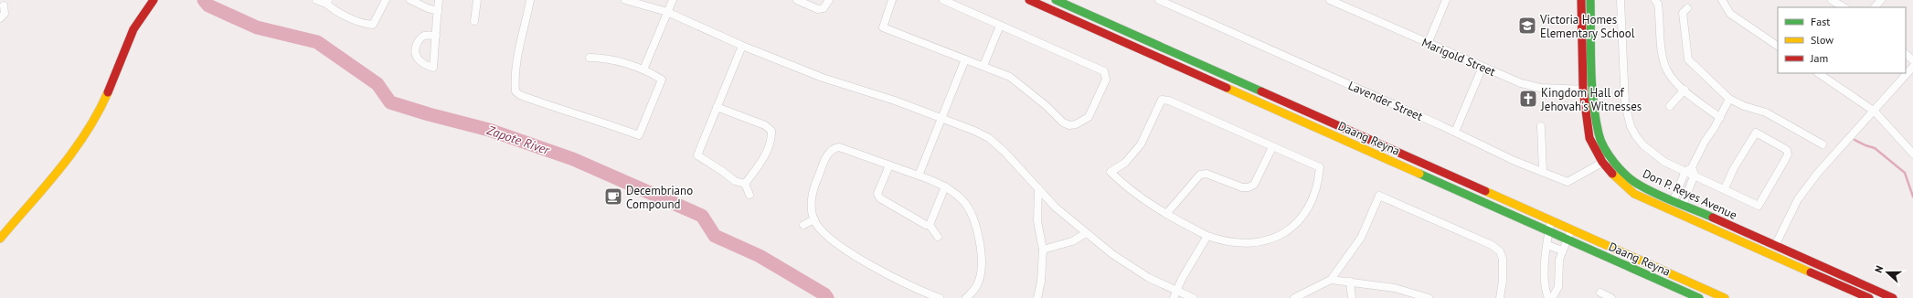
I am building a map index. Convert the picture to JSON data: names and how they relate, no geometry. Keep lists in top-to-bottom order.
{
  "streets": {
    "main road": ["Daang Reyna", "Don P. Reyes Avenue"],
    "street": ["Marigold Street", "Lavender Street"]
  },
  "crossings": [
    ["Marigold Street", "Don P. Reyes Avenue"],
    ["Lavender Street", "Don P. Reyes Avenue"]
  ],
  "water": ["Zapote River"],
  "places": {
    "school or university": ["Victoria Homes Elementary School"],
    "church": ["Kingdom Hall of Jehovah's Witnesses"],
    "cafe": ["Decembriano Compound"]
  },
  "legend": ["Fast", "Slow", "Jam"],
  "north": "left"
}
